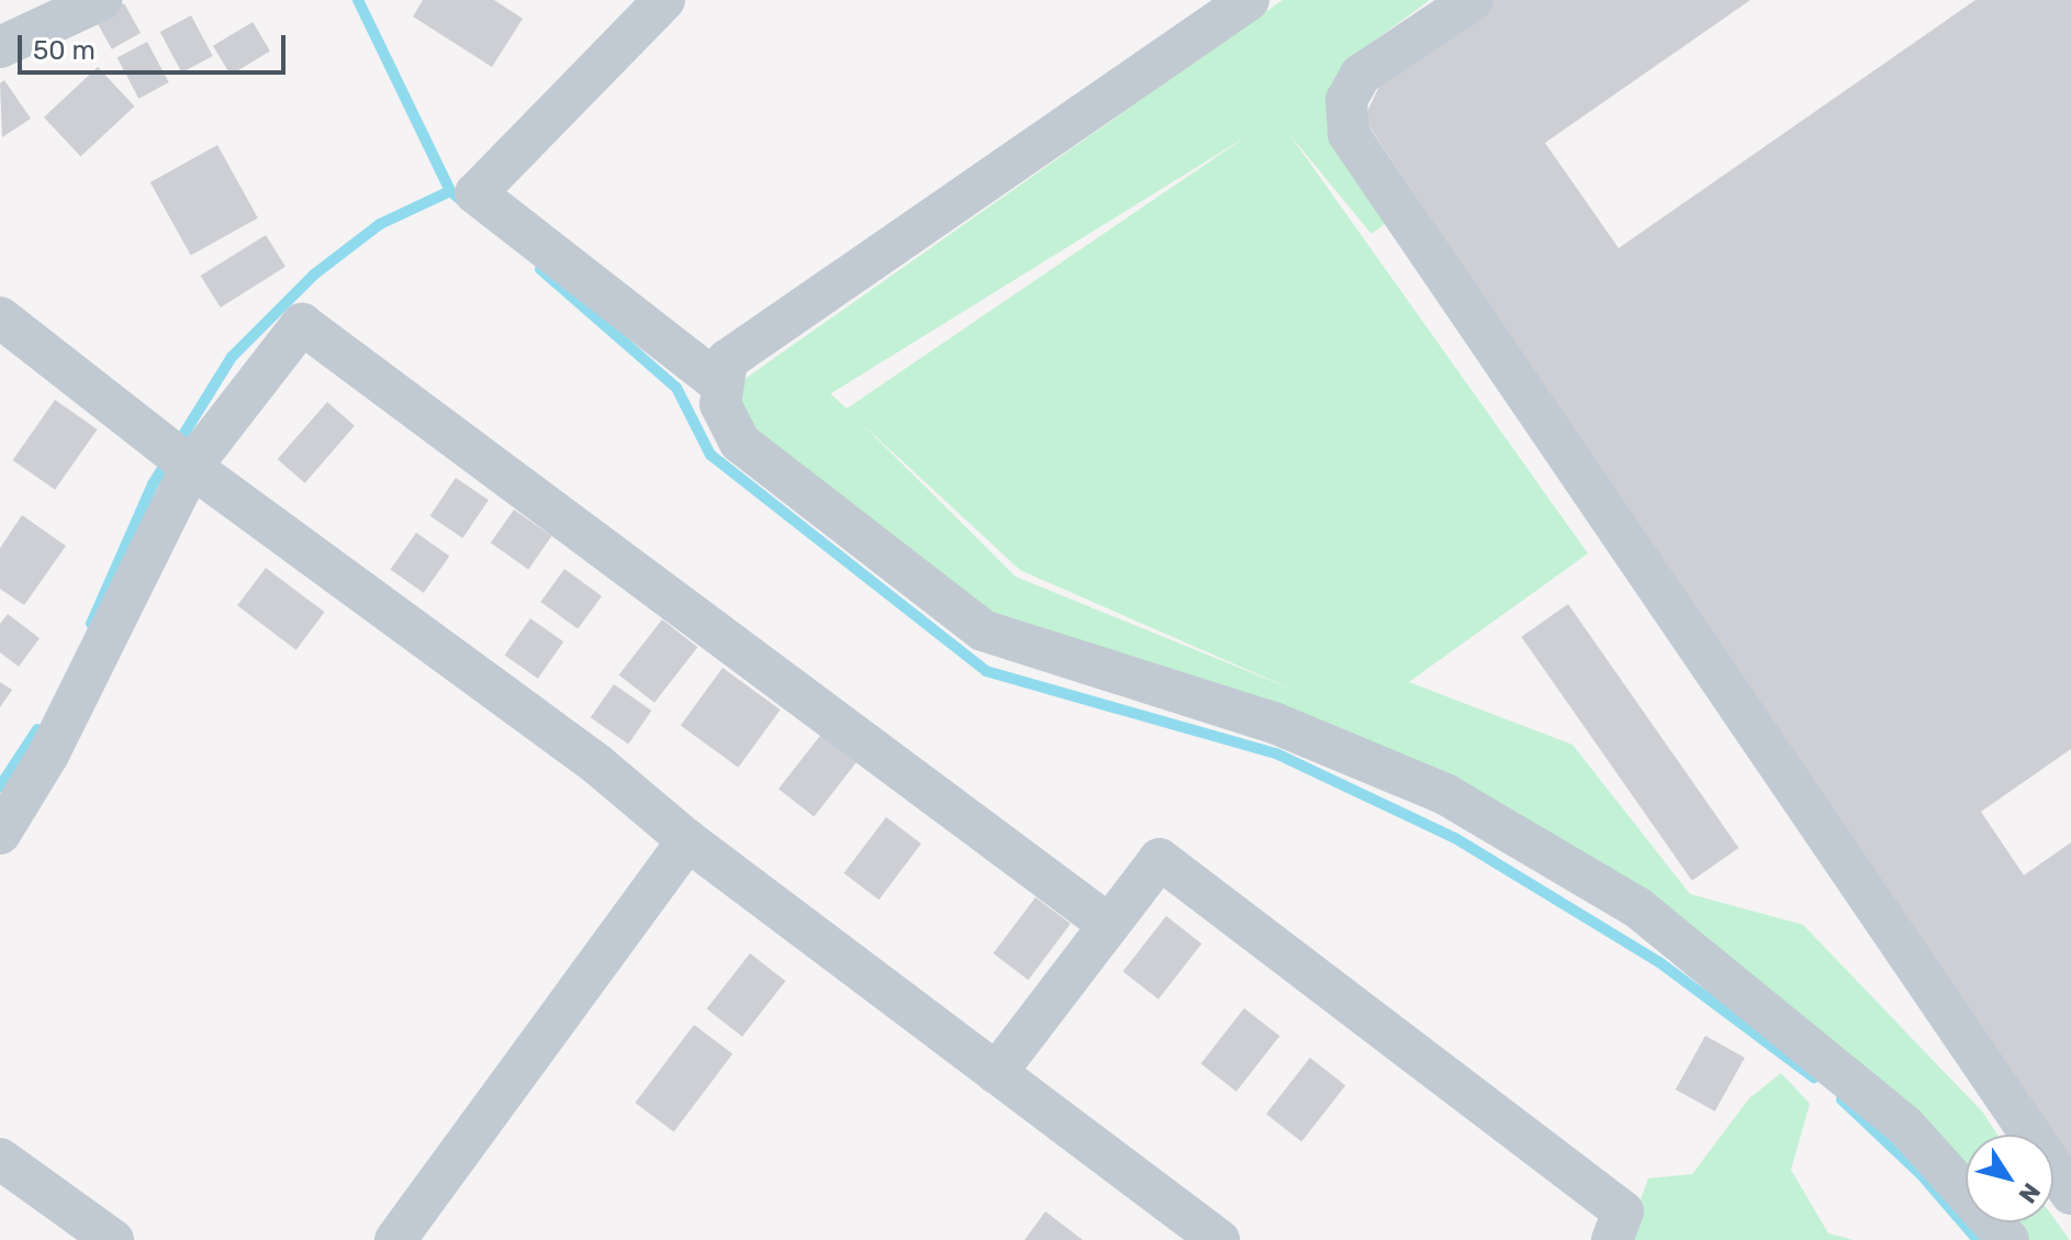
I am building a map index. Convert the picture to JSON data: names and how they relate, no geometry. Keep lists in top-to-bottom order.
{
  "scale_bar": "50 m",
  "north": "bottom right"
}
